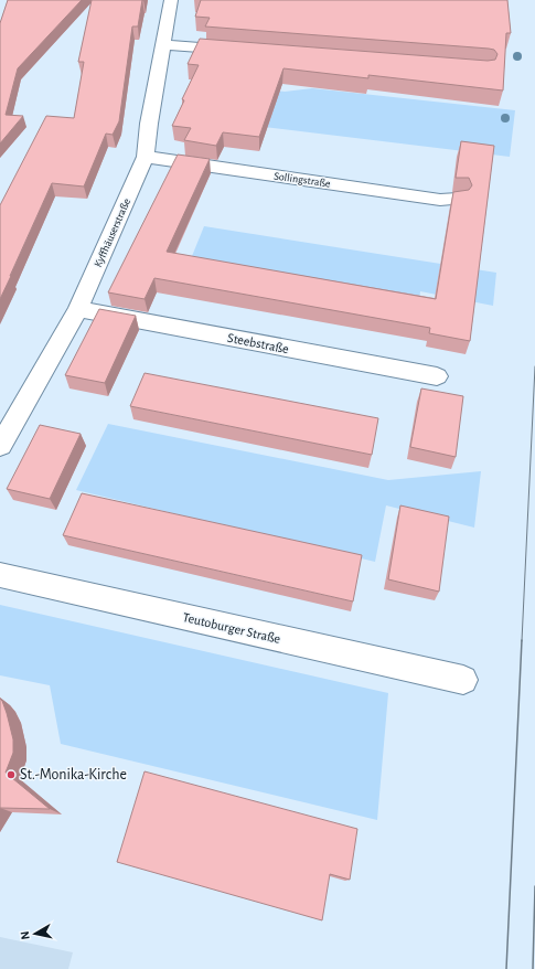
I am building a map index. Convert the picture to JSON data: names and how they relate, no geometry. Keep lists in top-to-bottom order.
{
  "streets": {
    "street": [
      "Sollingstraße",
      "Kyffhäuserstraße",
      "Steebstraße",
      "Teutoburger Straße"
    ]
  },
  "crossings": [
    ["Sollingstraße", "Kyffhäuserstraße"],
    ["Kyffhäuserstraße", "Steebstraße"]
  ],
  "places": ["St.-Monika-Kirche"],
  "north": "left"
}
